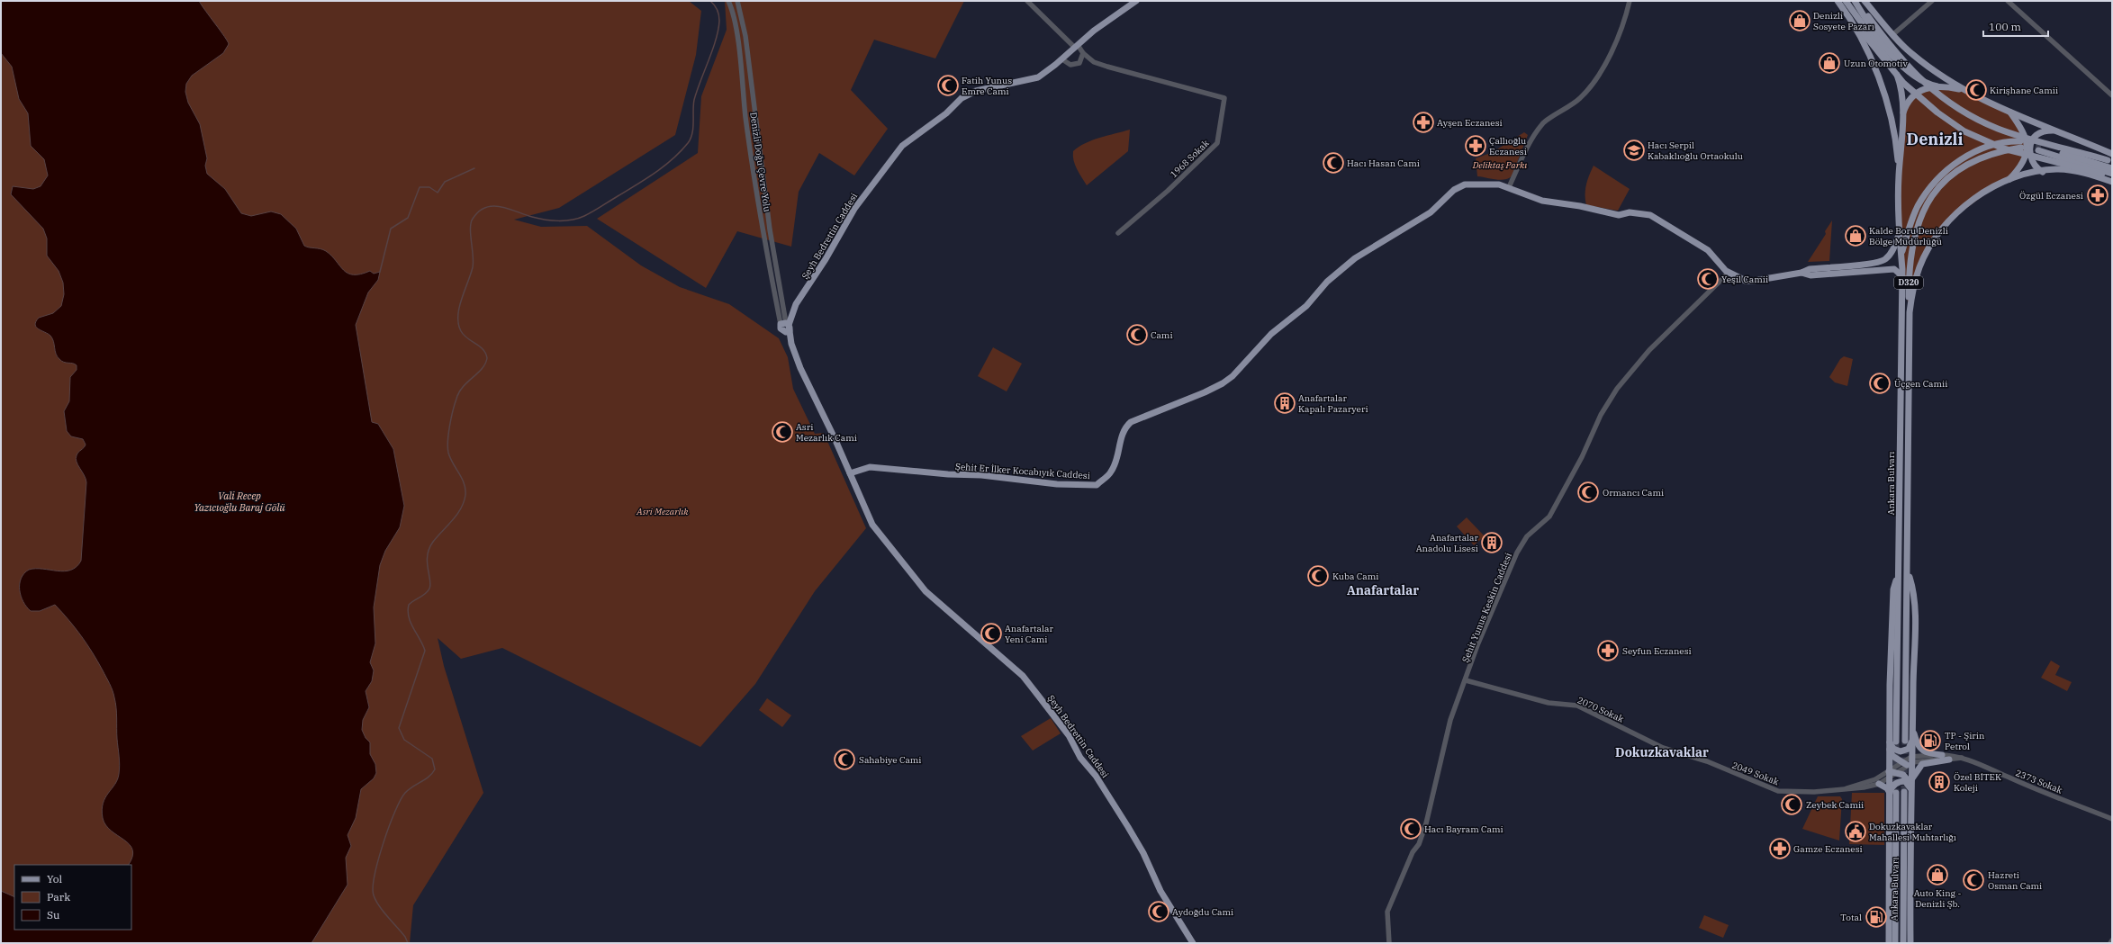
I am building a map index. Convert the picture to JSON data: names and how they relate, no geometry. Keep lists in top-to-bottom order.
{
  "streets": {
    "main road": [
      "Şeyh Bedrettin Caddesi",
      "D320",
      "Şehit Er İlker Kocabıyık Caddesi",
      "Ankara Bulvarı"
    ],
    "street": [
      "1968 Sokak",
      "Denizli Doğu Çevre Yolu",
      "Şehit Yunus Keskin Caddesi",
      "2070 Sokak",
      "2049 Sokak",
      "2373 Sokak"
    ]
  },
  "crossings": [
    ["Denizli Doğu Çevre Yolu", "Şeyh Bedrettin Caddesi"],
    ["Şeyh Bedrettin Caddesi", "Şehit Er İlker Kocabıyık Caddesi"],
    ["Şehit Er İlker Kocabıyık Caddesi", "Ankara Bulvarı"],
    ["Şehit Er İlker Kocabıyık Caddesi", "Şehit Yunus Keskin Caddesi"],
    ["Şehit Yunus Keskin Caddesi", "2070 Sokak"],
    ["2070 Sokak", "2049 Sokak"]
  ],
  "districts": ["Denizli", "Anafartalar", "Dokuzkavaklar"],
  "water": ["Vali Recep Yazıcıoğlu Baraj Gölü"],
  "parks": ["Deliktaş Parkı", "Asri Mezarlık"],
  "places": {
    "shop": [
      "Denizli Sosyete Pazarı",
      "Uzun Otomotiv",
      "Kalde Boru Denizli Bölge Müdürlüğü",
      "Auto King - Denizli Şb."
    ],
    "mosque": [
      "Fatih Yunus Emre Cami",
      "Kirişhane Camii",
      "Hacı Hasan Cami",
      "Yeşil Camii",
      "Cami",
      "Üçgen Camii",
      "Asri Mezarlık Cami",
      "Ormancı Cami",
      "Kuba Cami",
      "Anafartalar Yeni Cami",
      "Sahabiye Cami",
      "Zeybek Camii",
      "Hacı Bayram Cami",
      "Hazreti Osman Cami",
      "Aydoğdu Cami"
    ],
    "pharmacy": [
      "Ayşen Eczanesi",
      "Çallıoğlu Eczanesi",
      "Özgül Eczanesi",
      "Seyfun Eczanesi",
      "Gamze Eczanesi"
    ],
    "school or university": ["Hacı Serpil Kabaklıoğlu Ortaokulu"],
    "building": ["Anafartalar Kapalı Pazaryeri", "Anafartalar Anadolu Lisesi", "Özel BİTEK Koleji"],
    "fuel station": ["TP - Şirin Petrol", "Total"],
    "public building": ["Dokuzkavaklar Mahallesi Muhtarlığı"]
  },
  "legend": ["Yol", "Park", "Su"],
  "scale_bar": "100 m"
}
